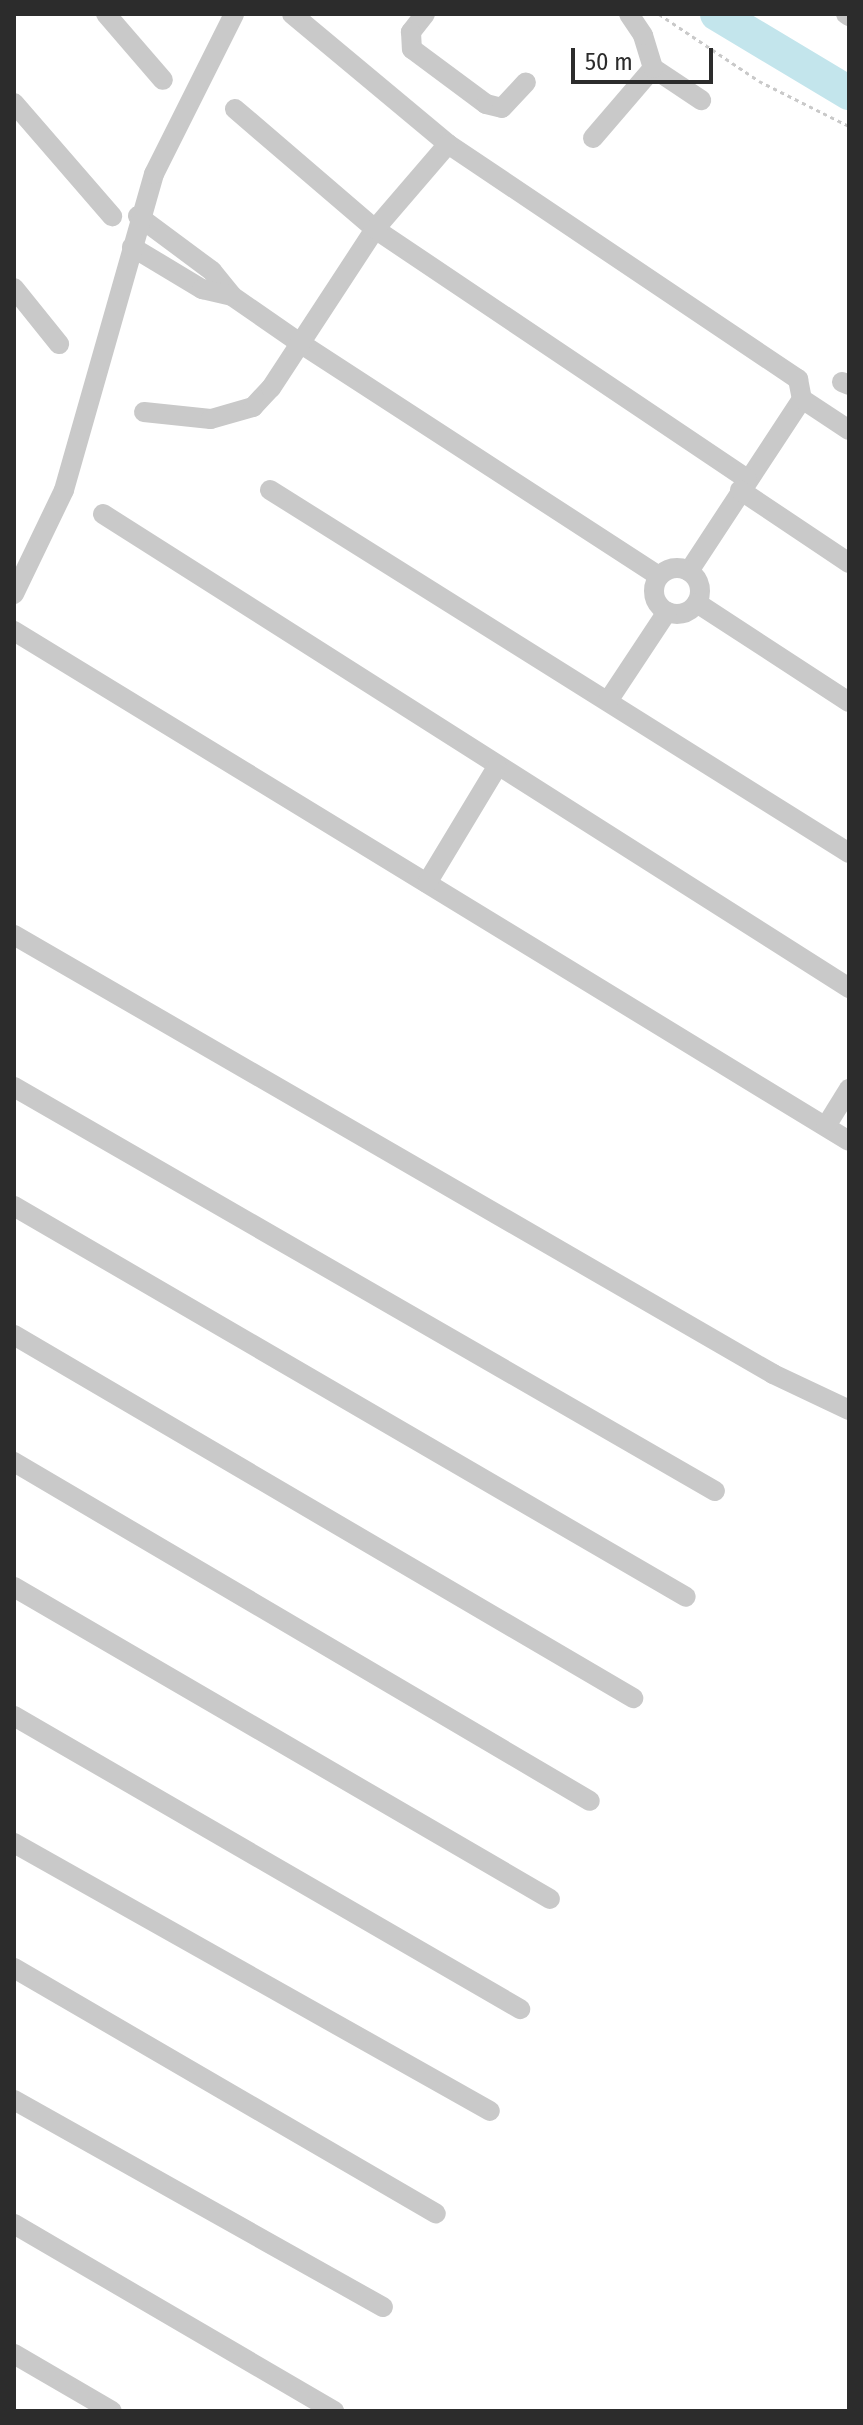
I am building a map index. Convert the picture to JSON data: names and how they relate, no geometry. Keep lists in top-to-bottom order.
{
  "scale_bar": "50 m"
}
